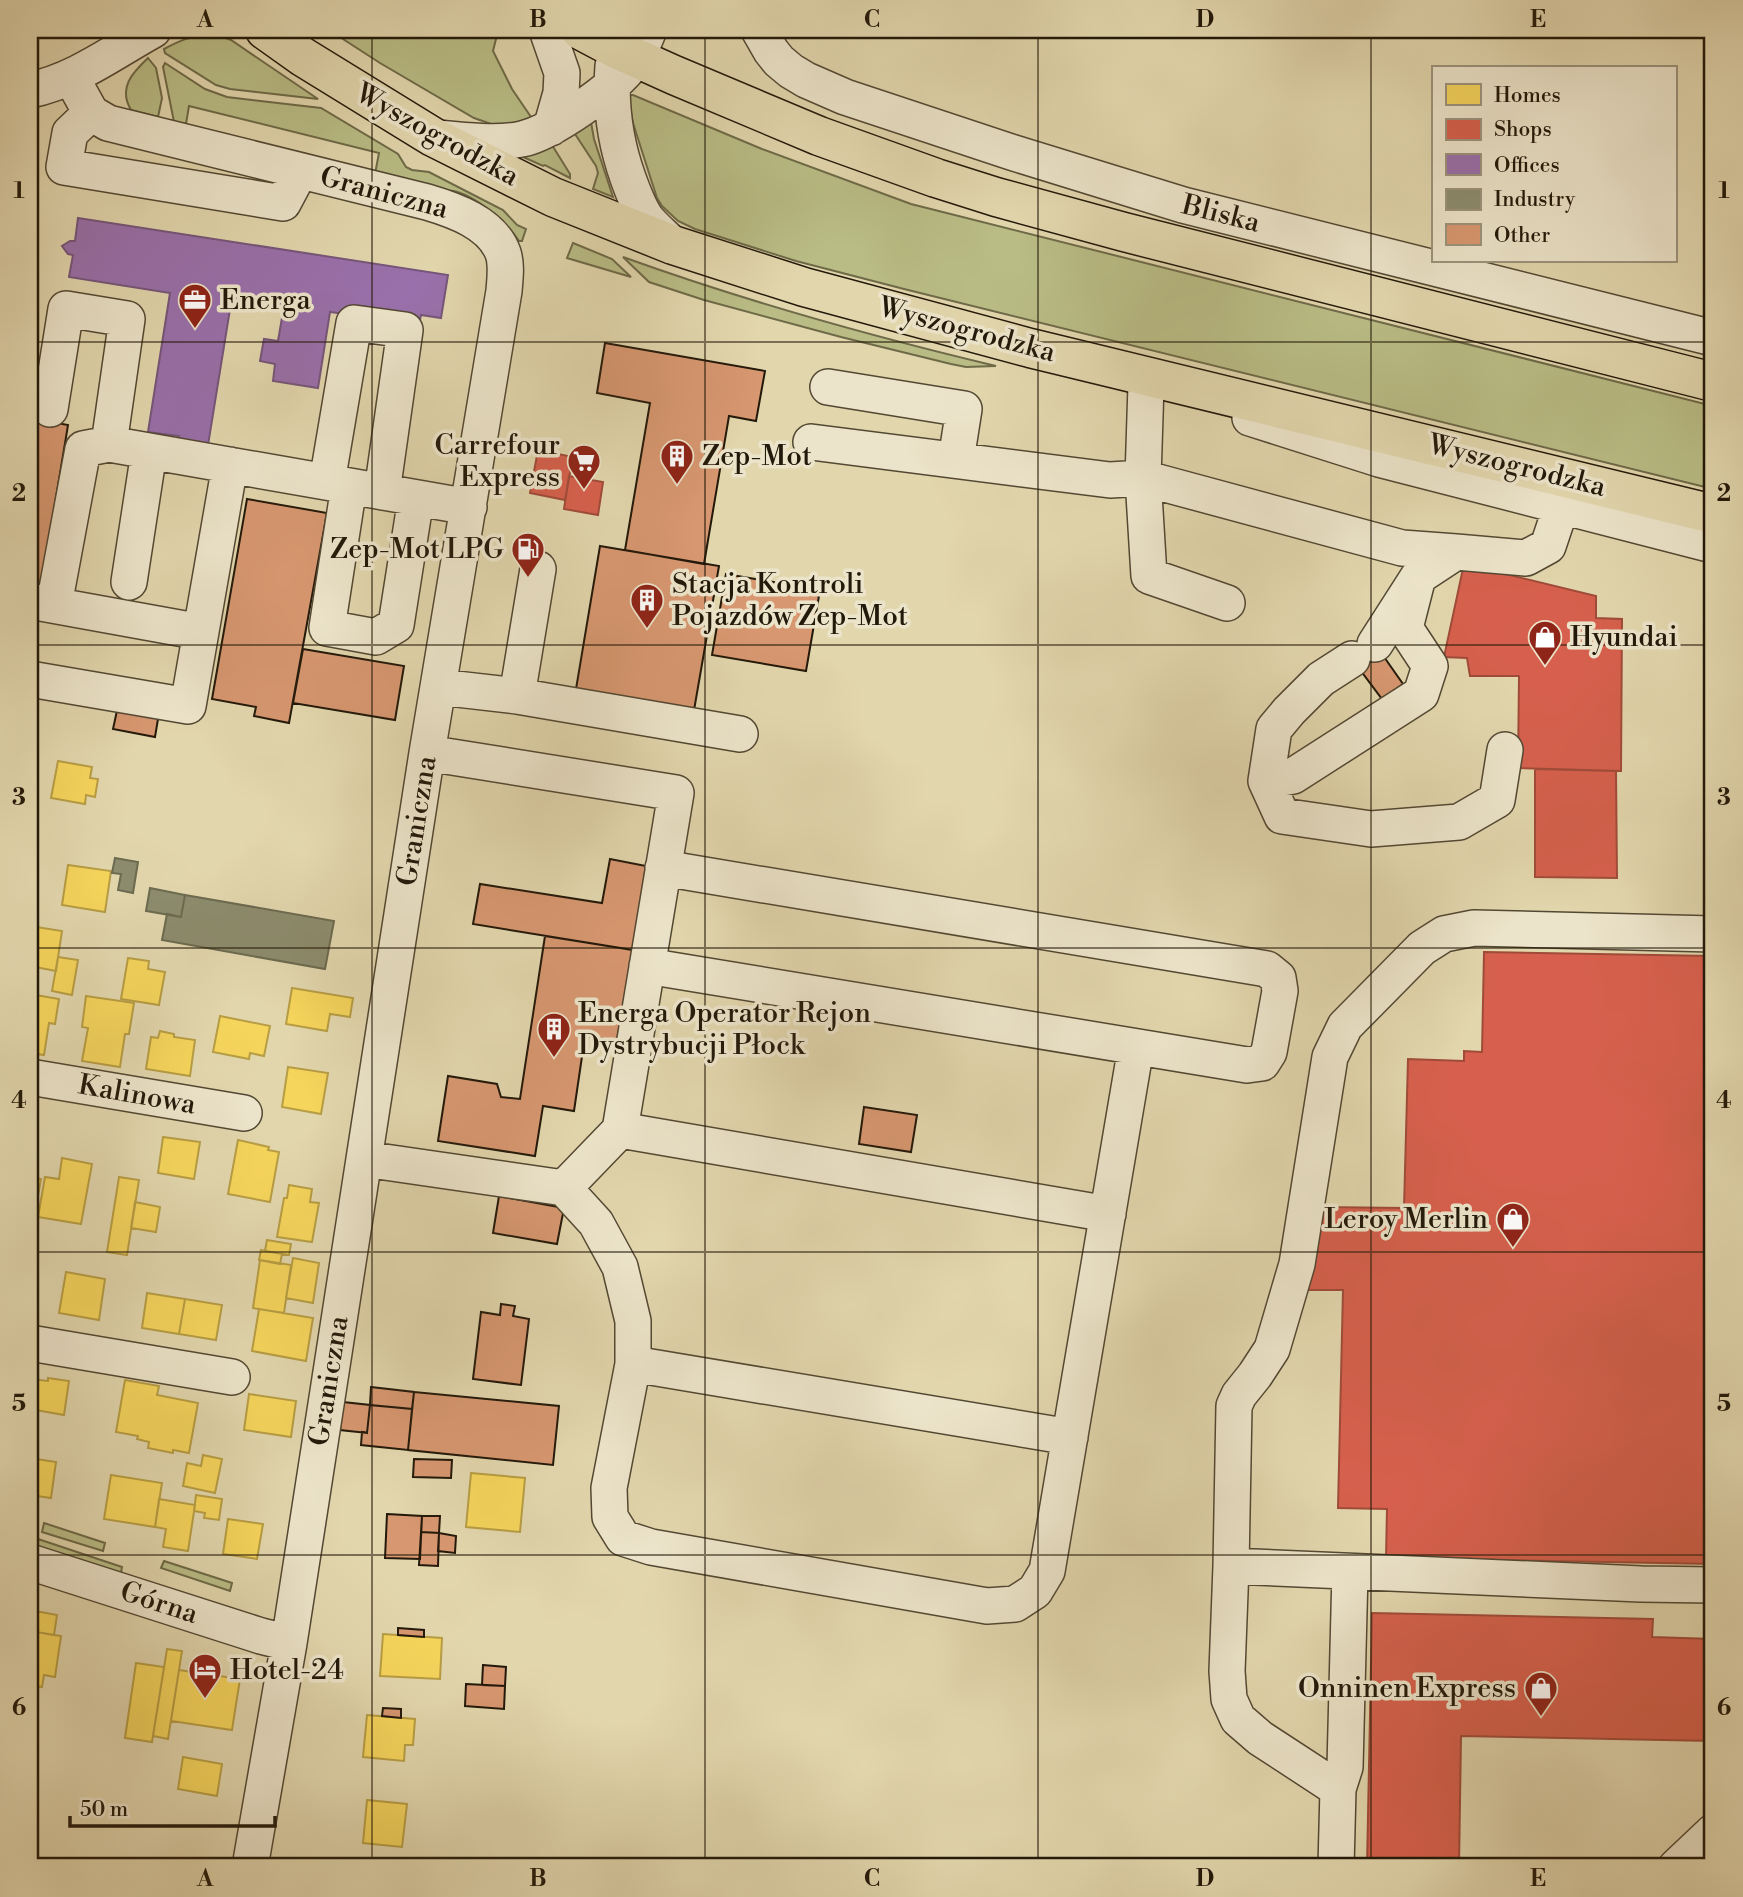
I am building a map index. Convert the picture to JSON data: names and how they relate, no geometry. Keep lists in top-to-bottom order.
{
  "streets": {
    "main road": ["Wyszogrodzka"],
    "street": [
      "Graniczna",
      "Bliska",
      "Kalinowa",
      "Górna"
    ]
  },
  "crossings": [
    ["Graniczna", "Górna"]
  ],
  "places": {
    "office": ["Energa"],
    "building": ["Zep-Mot", "Stacja Kontroli Pojazdów Zep-Mot", "Energa Operator Rejon Dystrybucji Płock"],
    "supermarket": ["Carrefour Express"],
    "fuel station": ["Zep-Mot LPG"],
    "shop": ["Hyundai", "Leroy Merlin", "Onninen Express"],
    "hotel": ["Hotel-24"]
  },
  "legend": [
    "Homes",
    "Shops",
    "Offices",
    "Industry",
    "Other"
  ],
  "scale_bar": "50 m",
  "grid": {
    "columns": [
      "A",
      "B",
      "C",
      "D",
      "E"
    ],
    "rows": [
      "1",
      "2",
      "3",
      "4",
      "5",
      "6"
    ]
  }
}
